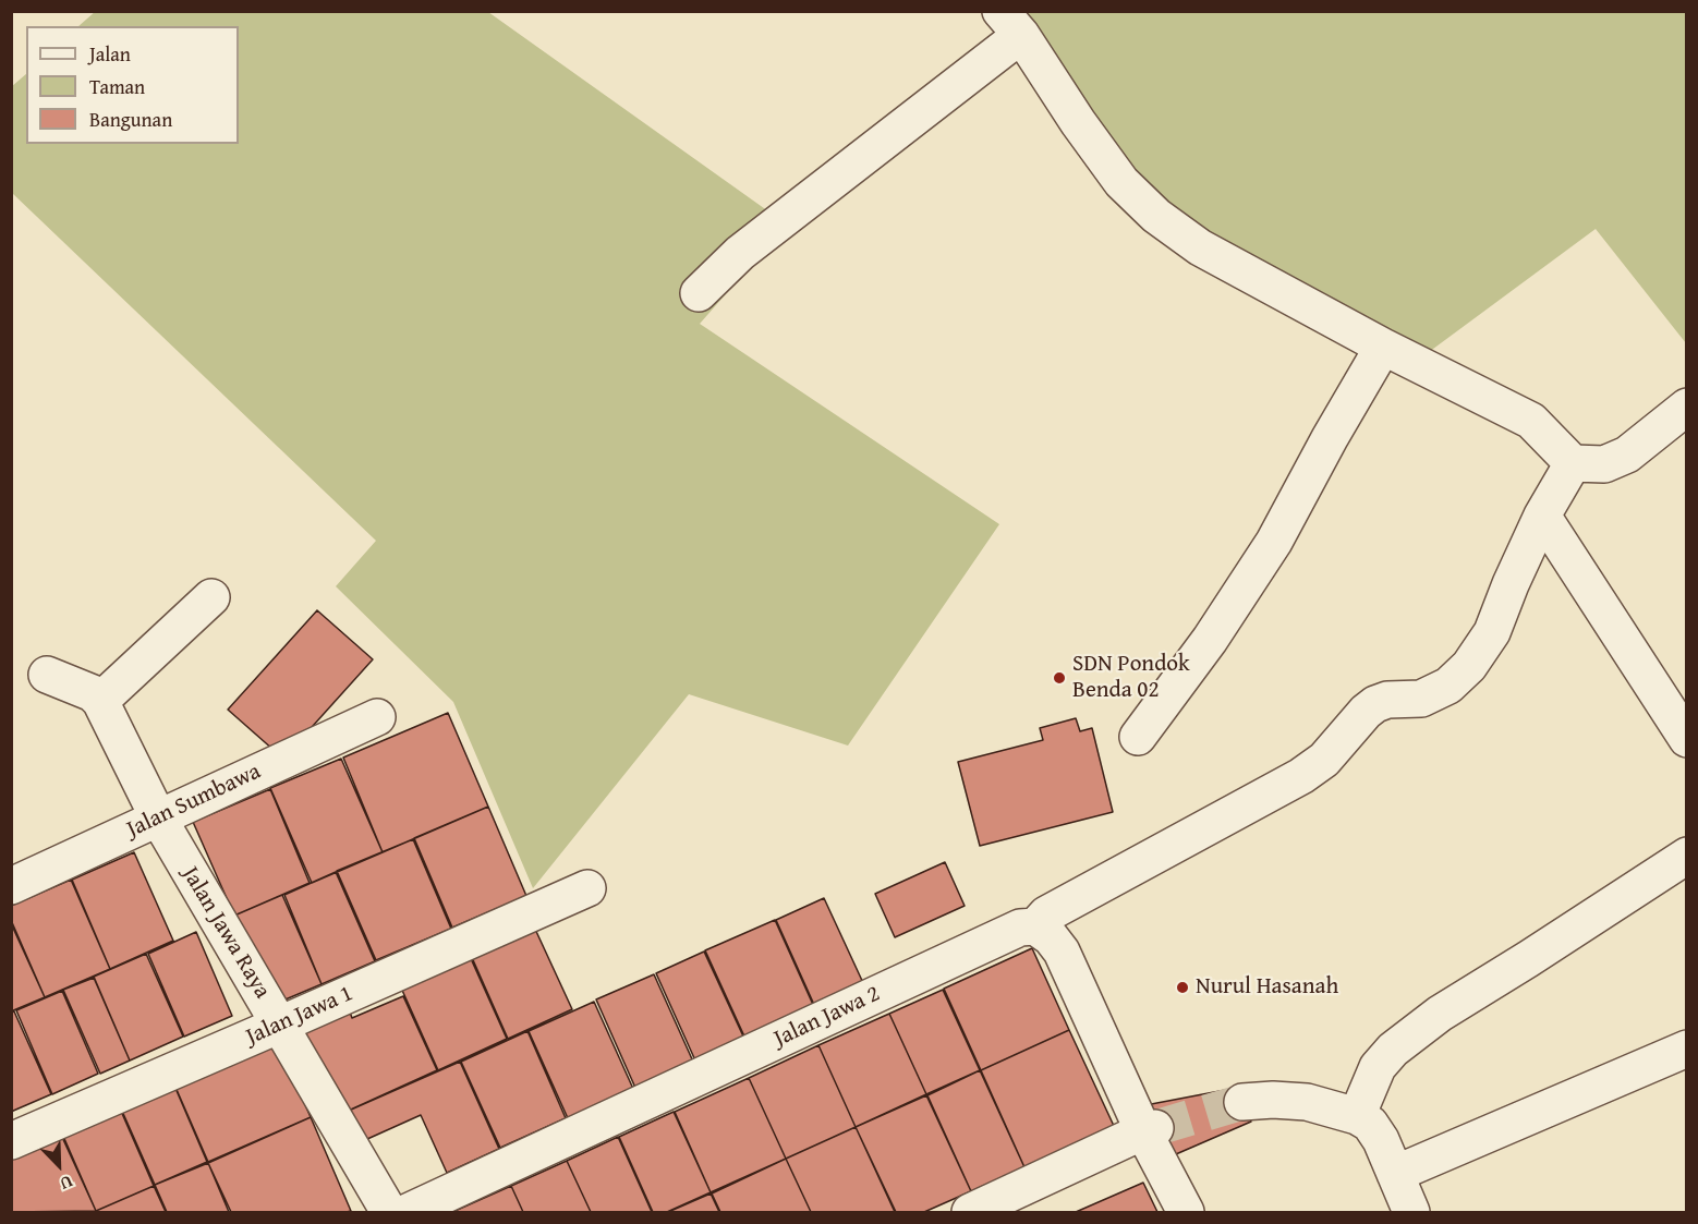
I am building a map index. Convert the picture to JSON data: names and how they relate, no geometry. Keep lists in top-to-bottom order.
{
  "streets": {
    "street": [
      "Jalan Sumbawa",
      "Jalan Jawa Raya",
      "Jalan Jawa 1",
      "Jalan Jawa 2"
    ]
  },
  "crossings": [
    ["Jalan Sumbawa", "Jalan Jawa Raya"],
    ["Jalan Jawa Raya", "Jalan Jawa 1"]
  ],
  "places": ["SDN Pondok Benda 02", "Nurul Hasanah"],
  "legend": ["Jalan", "Taman", "Bangunan"],
  "north": "bottom right"
}
